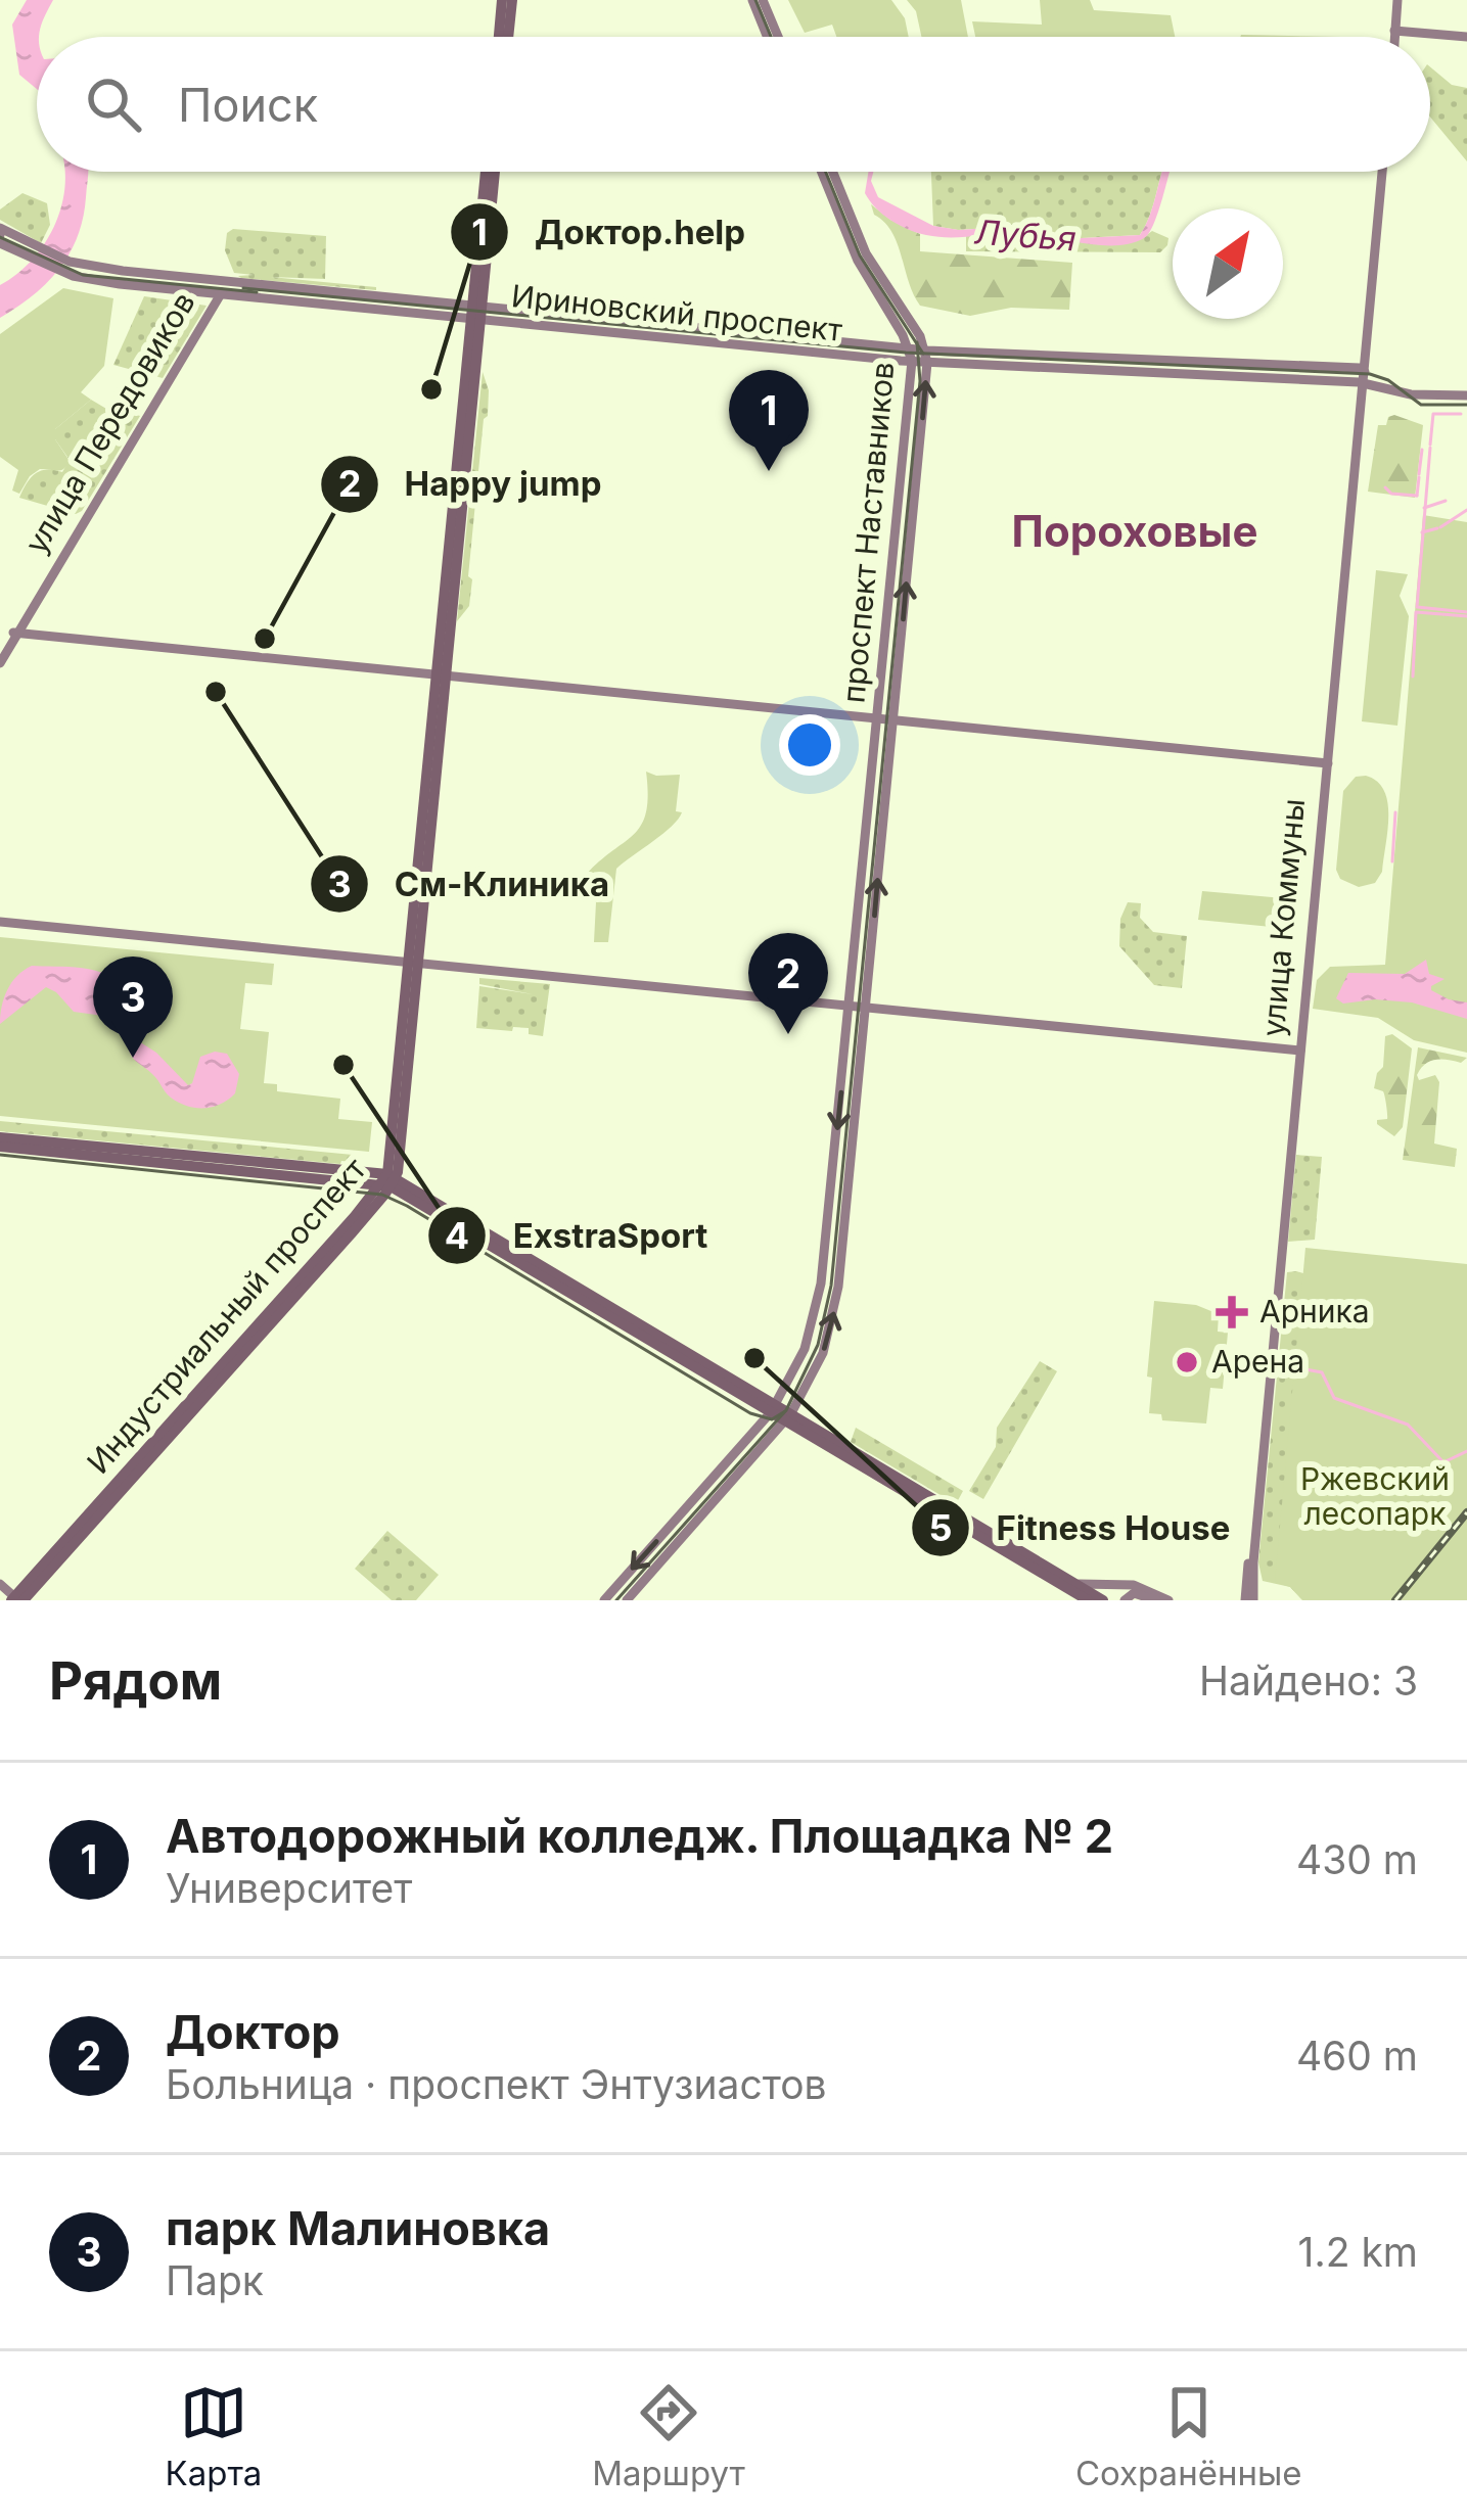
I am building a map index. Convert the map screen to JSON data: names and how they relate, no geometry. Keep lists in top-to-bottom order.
{
  "streets": {
    "main road": [
      "Ириновский проспект",
      "улица Передовиков",
      "проспект Наставников",
      "улица Коммуны",
      "Индустриальный проспект"
    ]
  },
  "crossings": [
    ["Ириновский проспект", "улица Передовиков"],
    ["Ириновский проспект", "проспект Наставников"],
    ["Ириновский проспект", "улица Коммуны"],
    ["Ириновский проспект", "Индустриальный проспект"]
  ],
  "districts": ["Пороховые"],
  "water": ["Лубья"],
  "parks": ["Ржевский лесопарк"],
  "places": {
    "other": [
      "Доктор.help",
      "Happy jump",
      "См-Клиника",
      "ExstraSport",
      "Fitness House",
      "Арена"
    ],
    "health": ["Арника"]
  },
  "north": "top right",
  "page": {
    "search": "Поиск",
    "pins": ["1", "2", "3"],
    "heading": ["Рядом", "Найдено: 3"],
    "list": [
      {
        "mark": "1",
        "name": "Автодорожный колледж. Площадка № 2",
        "note": "Университет",
        "value": "430 m"
      },
      {
        "mark": "2",
        "name": "Доктор",
        "note": "Больница · проспект Энтузиастов",
        "value": "460 m"
      },
      {
        "mark": "3",
        "name": "парк Малиновка",
        "note": "Парк",
        "value": "1.2 km"
      }
    ],
    "nav": ["Карта", "Маршрут", "Сохранённые"]
  }
}
